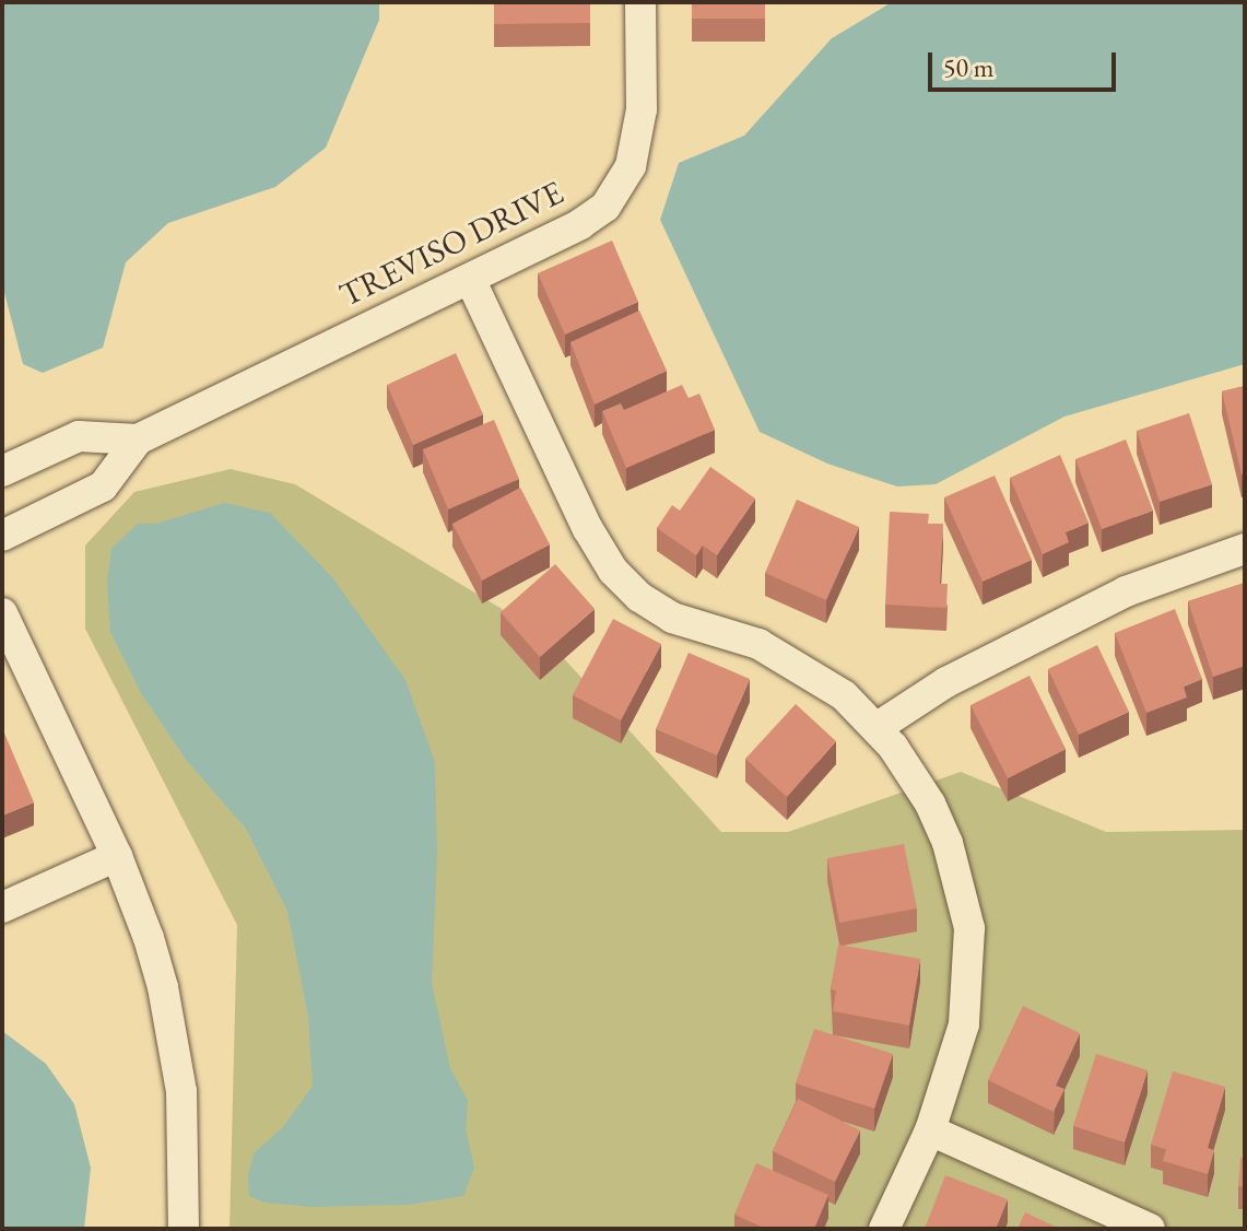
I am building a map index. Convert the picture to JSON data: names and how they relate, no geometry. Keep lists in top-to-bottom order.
{
  "streets": {
    "street": ["TREVISO DRIVE"]
  },
  "scale_bar": "50 m"
}
